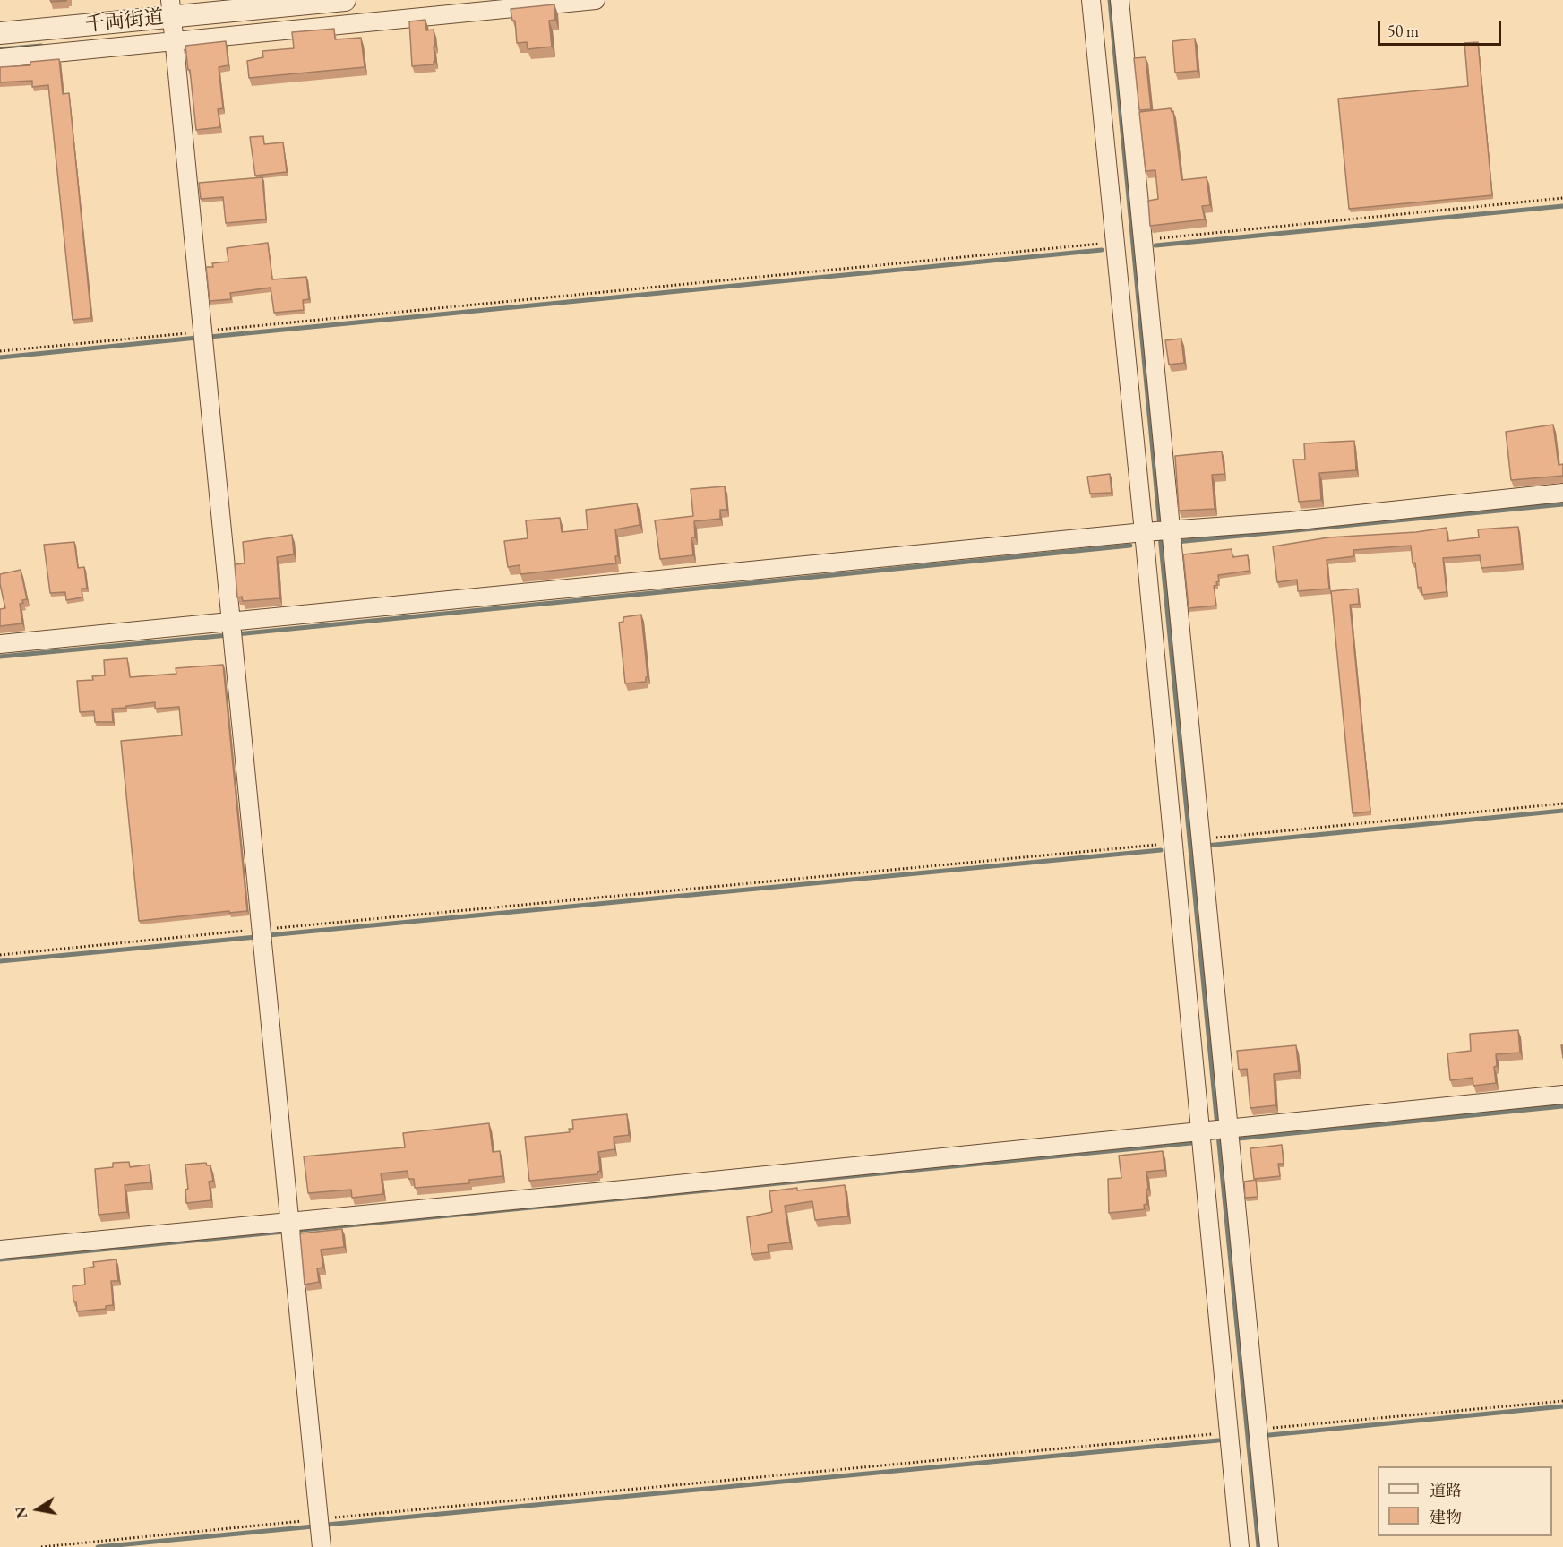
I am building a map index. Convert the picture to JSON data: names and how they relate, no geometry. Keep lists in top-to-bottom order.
{
  "streets": {
    "street": ["千両街道"]
  },
  "legend": ["道路", "建物"],
  "scale_bar": "50 m",
  "north": "left"
}
